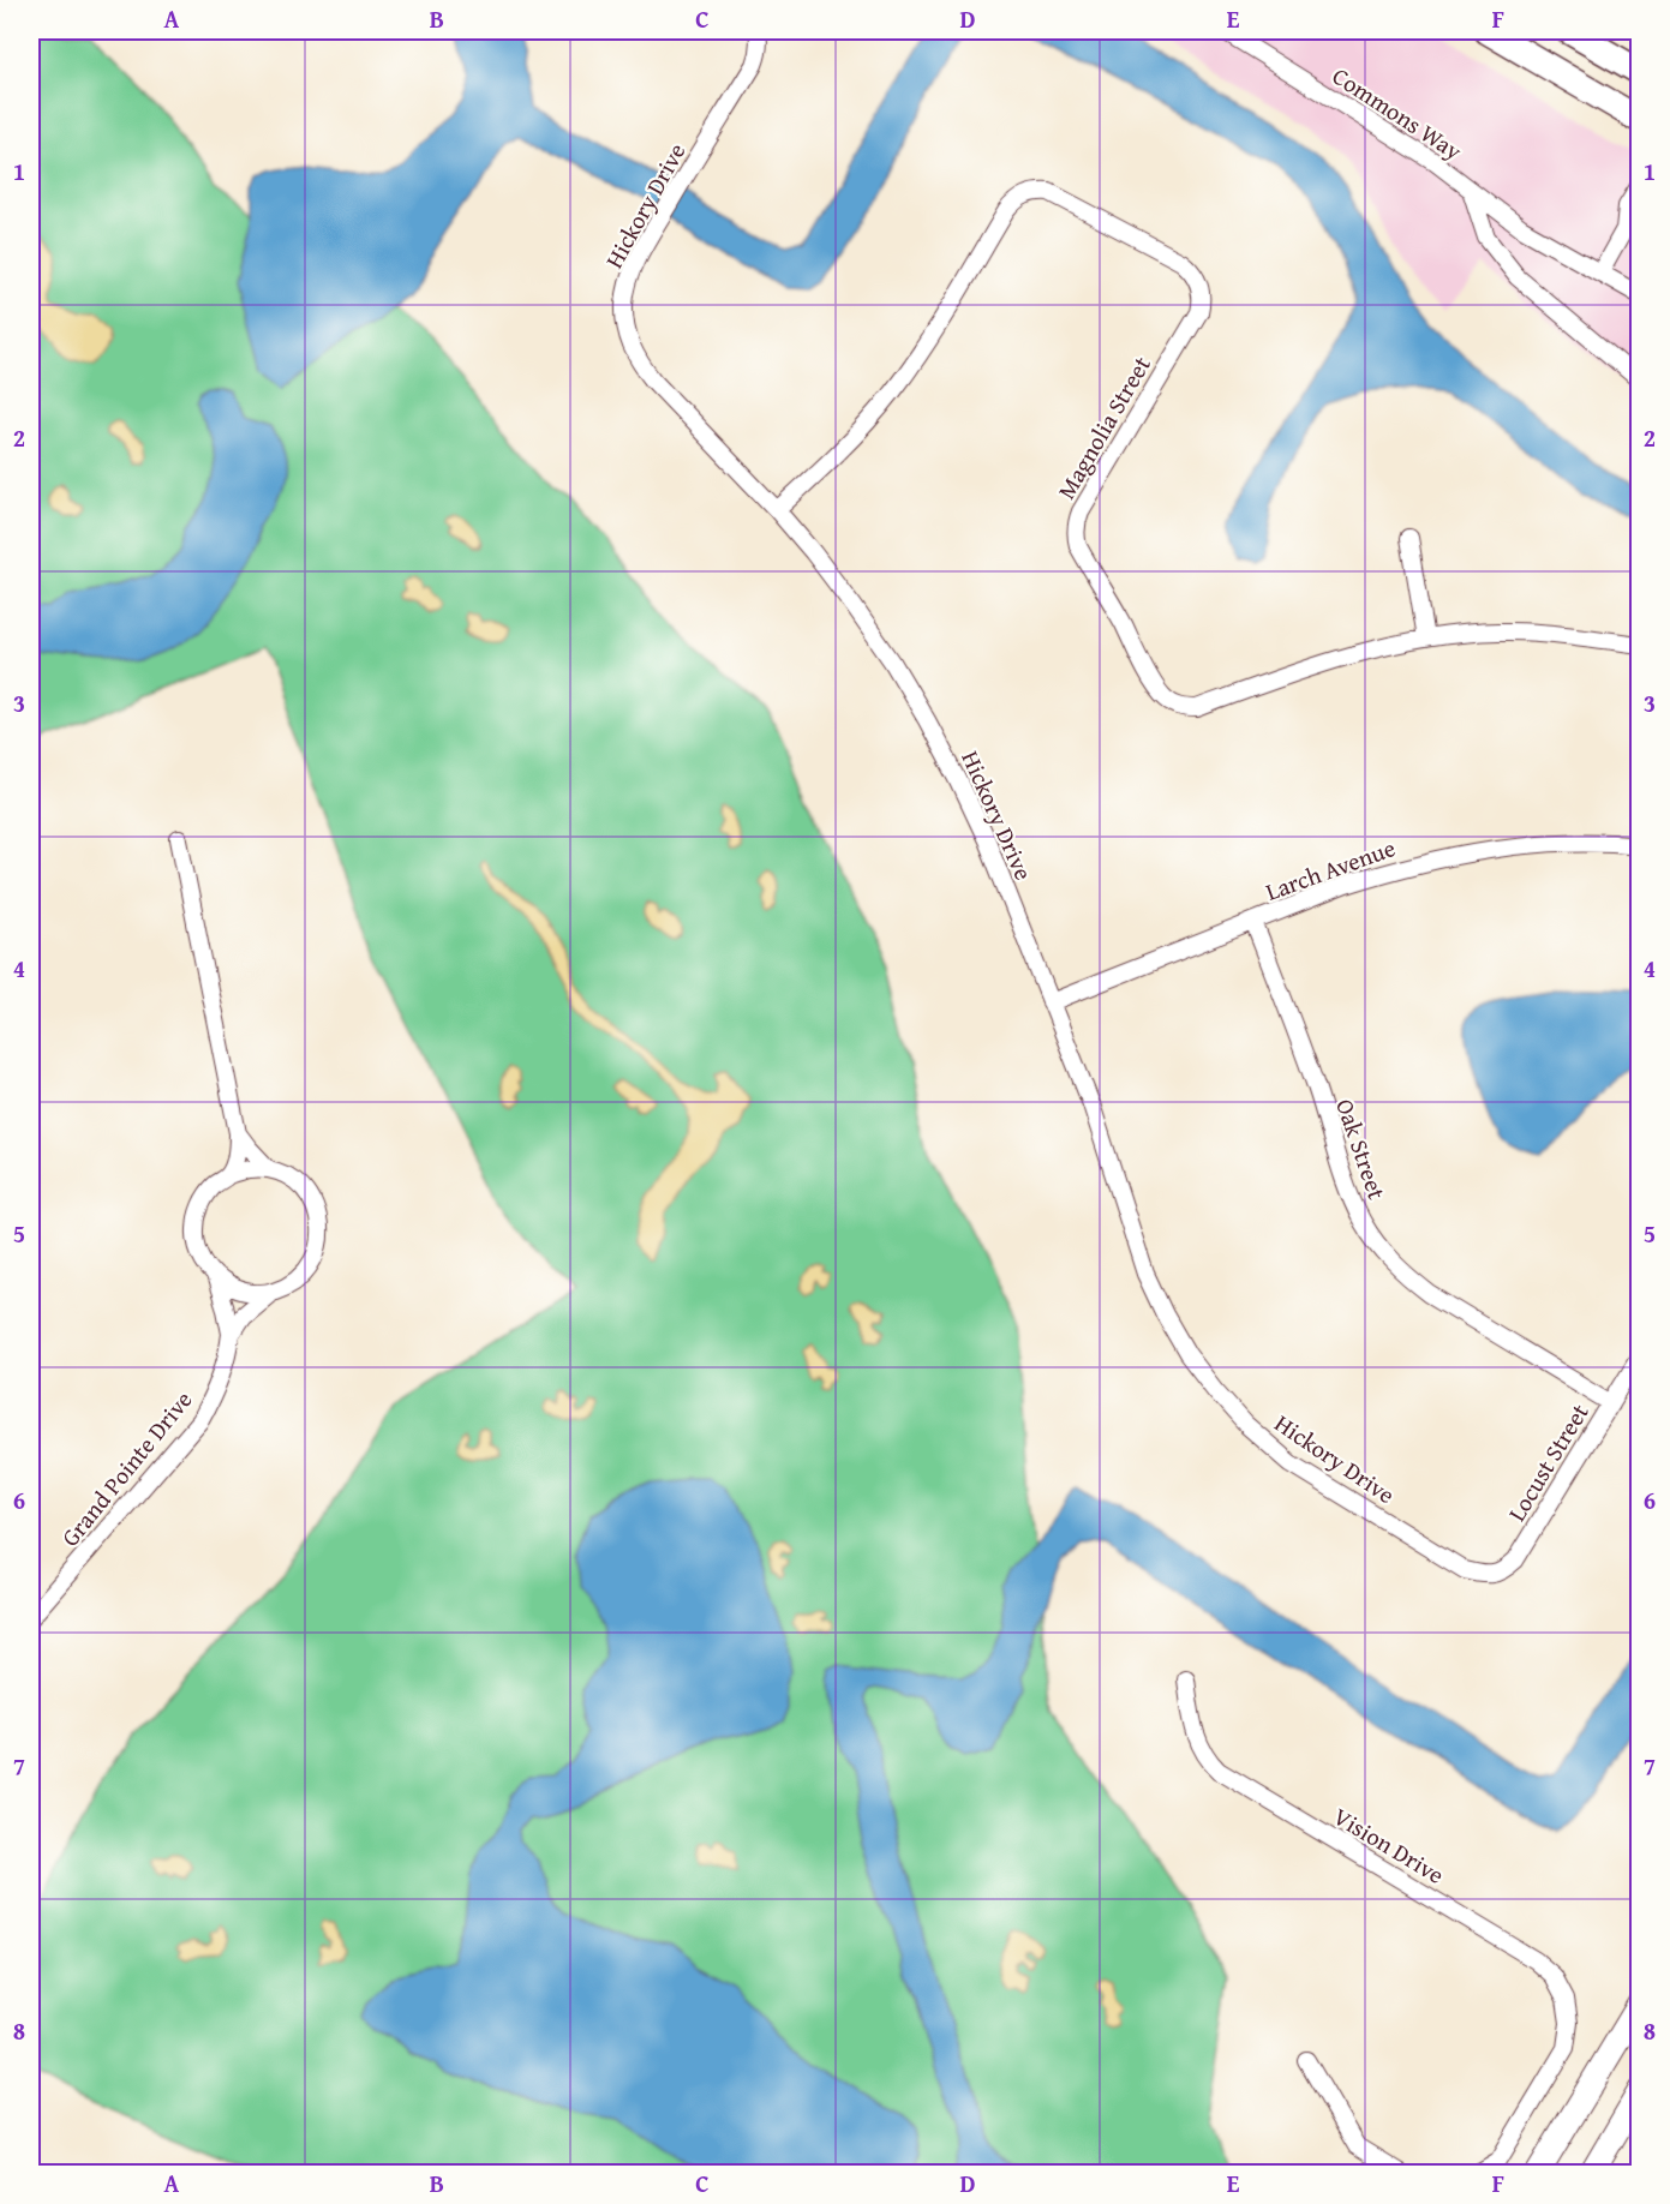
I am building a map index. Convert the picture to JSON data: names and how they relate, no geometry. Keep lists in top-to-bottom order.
{
  "streets": {
    "street": [
      "Commons Way",
      "Hickory Drive",
      "Magnolia Street",
      "Larch Avenue",
      "Oak Street",
      "Locust Street",
      "Grand Pointe Drive",
      "Vision Drive"
    ]
  },
  "crossings": [
    ["Hickory Drive", "Magnolia Street"],
    ["Hickory Drive", "Larch Avenue"],
    ["Hickory Drive", "Locust Street"],
    ["Larch Avenue", "Oak Street"],
    ["Oak Street", "Locust Street"]
  ],
  "grid": {
    "columns": [
      "A",
      "B",
      "C",
      "D",
      "E",
      "F"
    ],
    "rows": [
      "1",
      "2",
      "3",
      "4",
      "5",
      "6",
      "7",
      "8"
    ]
  }
}
